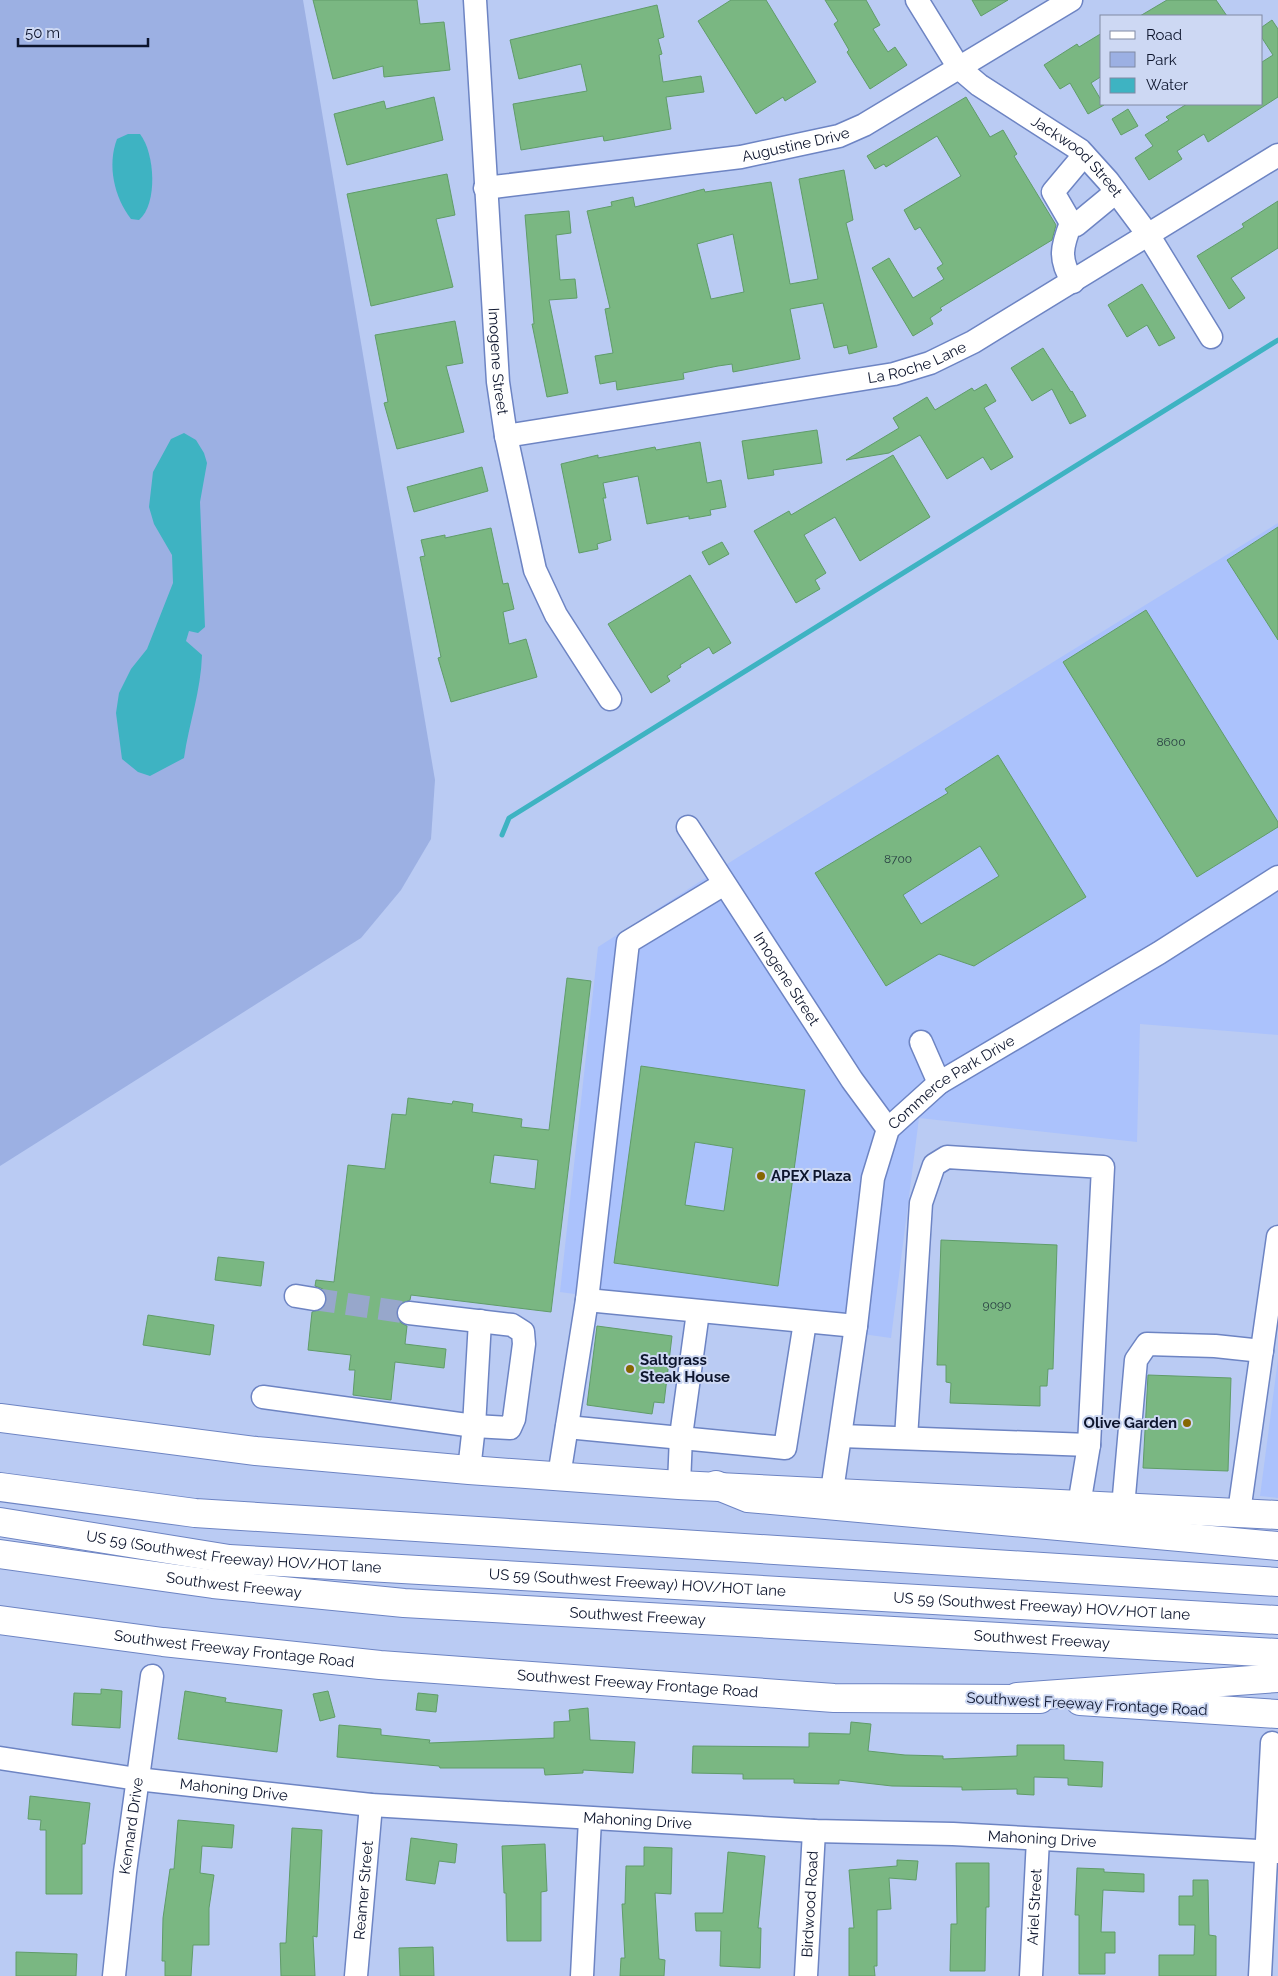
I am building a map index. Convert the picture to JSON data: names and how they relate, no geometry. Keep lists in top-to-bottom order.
{
  "streets": {
    "main road": ["US 59 (Southwest Freeway) HOV/HOT lane", "Southwest Freeway", "Southwest Freeway Frontage Road"],
    "street": [
      "Augustine Drive",
      "Jackwood Street",
      "Imogene Street",
      "La Roche Lane",
      "Commerce Park Drive",
      "Mahoning Drive",
      "Kennard Drive",
      "Reamer Street",
      "Birdwood Road",
      "Ariel Street"
    ]
  },
  "crossings": [
    ["Augustine Drive", "Jackwood Street"],
    ["Augustine Drive", "Imogene Street"],
    ["Jackwood Street", "La Roche Lane"],
    ["Imogene Street", "La Roche Lane"],
    ["Imogene Street", "Commerce Park Drive"],
    ["Mahoning Drive", "Kennard Drive"],
    ["Mahoning Drive", "Reamer Street"],
    ["Mahoning Drive", "Birdwood Road"],
    ["Mahoning Drive", "Ariel Street"]
  ],
  "places": ["APEX Plaza", "Saltgrass Steak House", "Olive Garden"],
  "house_numbers": ["8600", "8700", "9090"],
  "legend": ["Road", "Park", "Water"],
  "scale_bar": "50 m"
}
